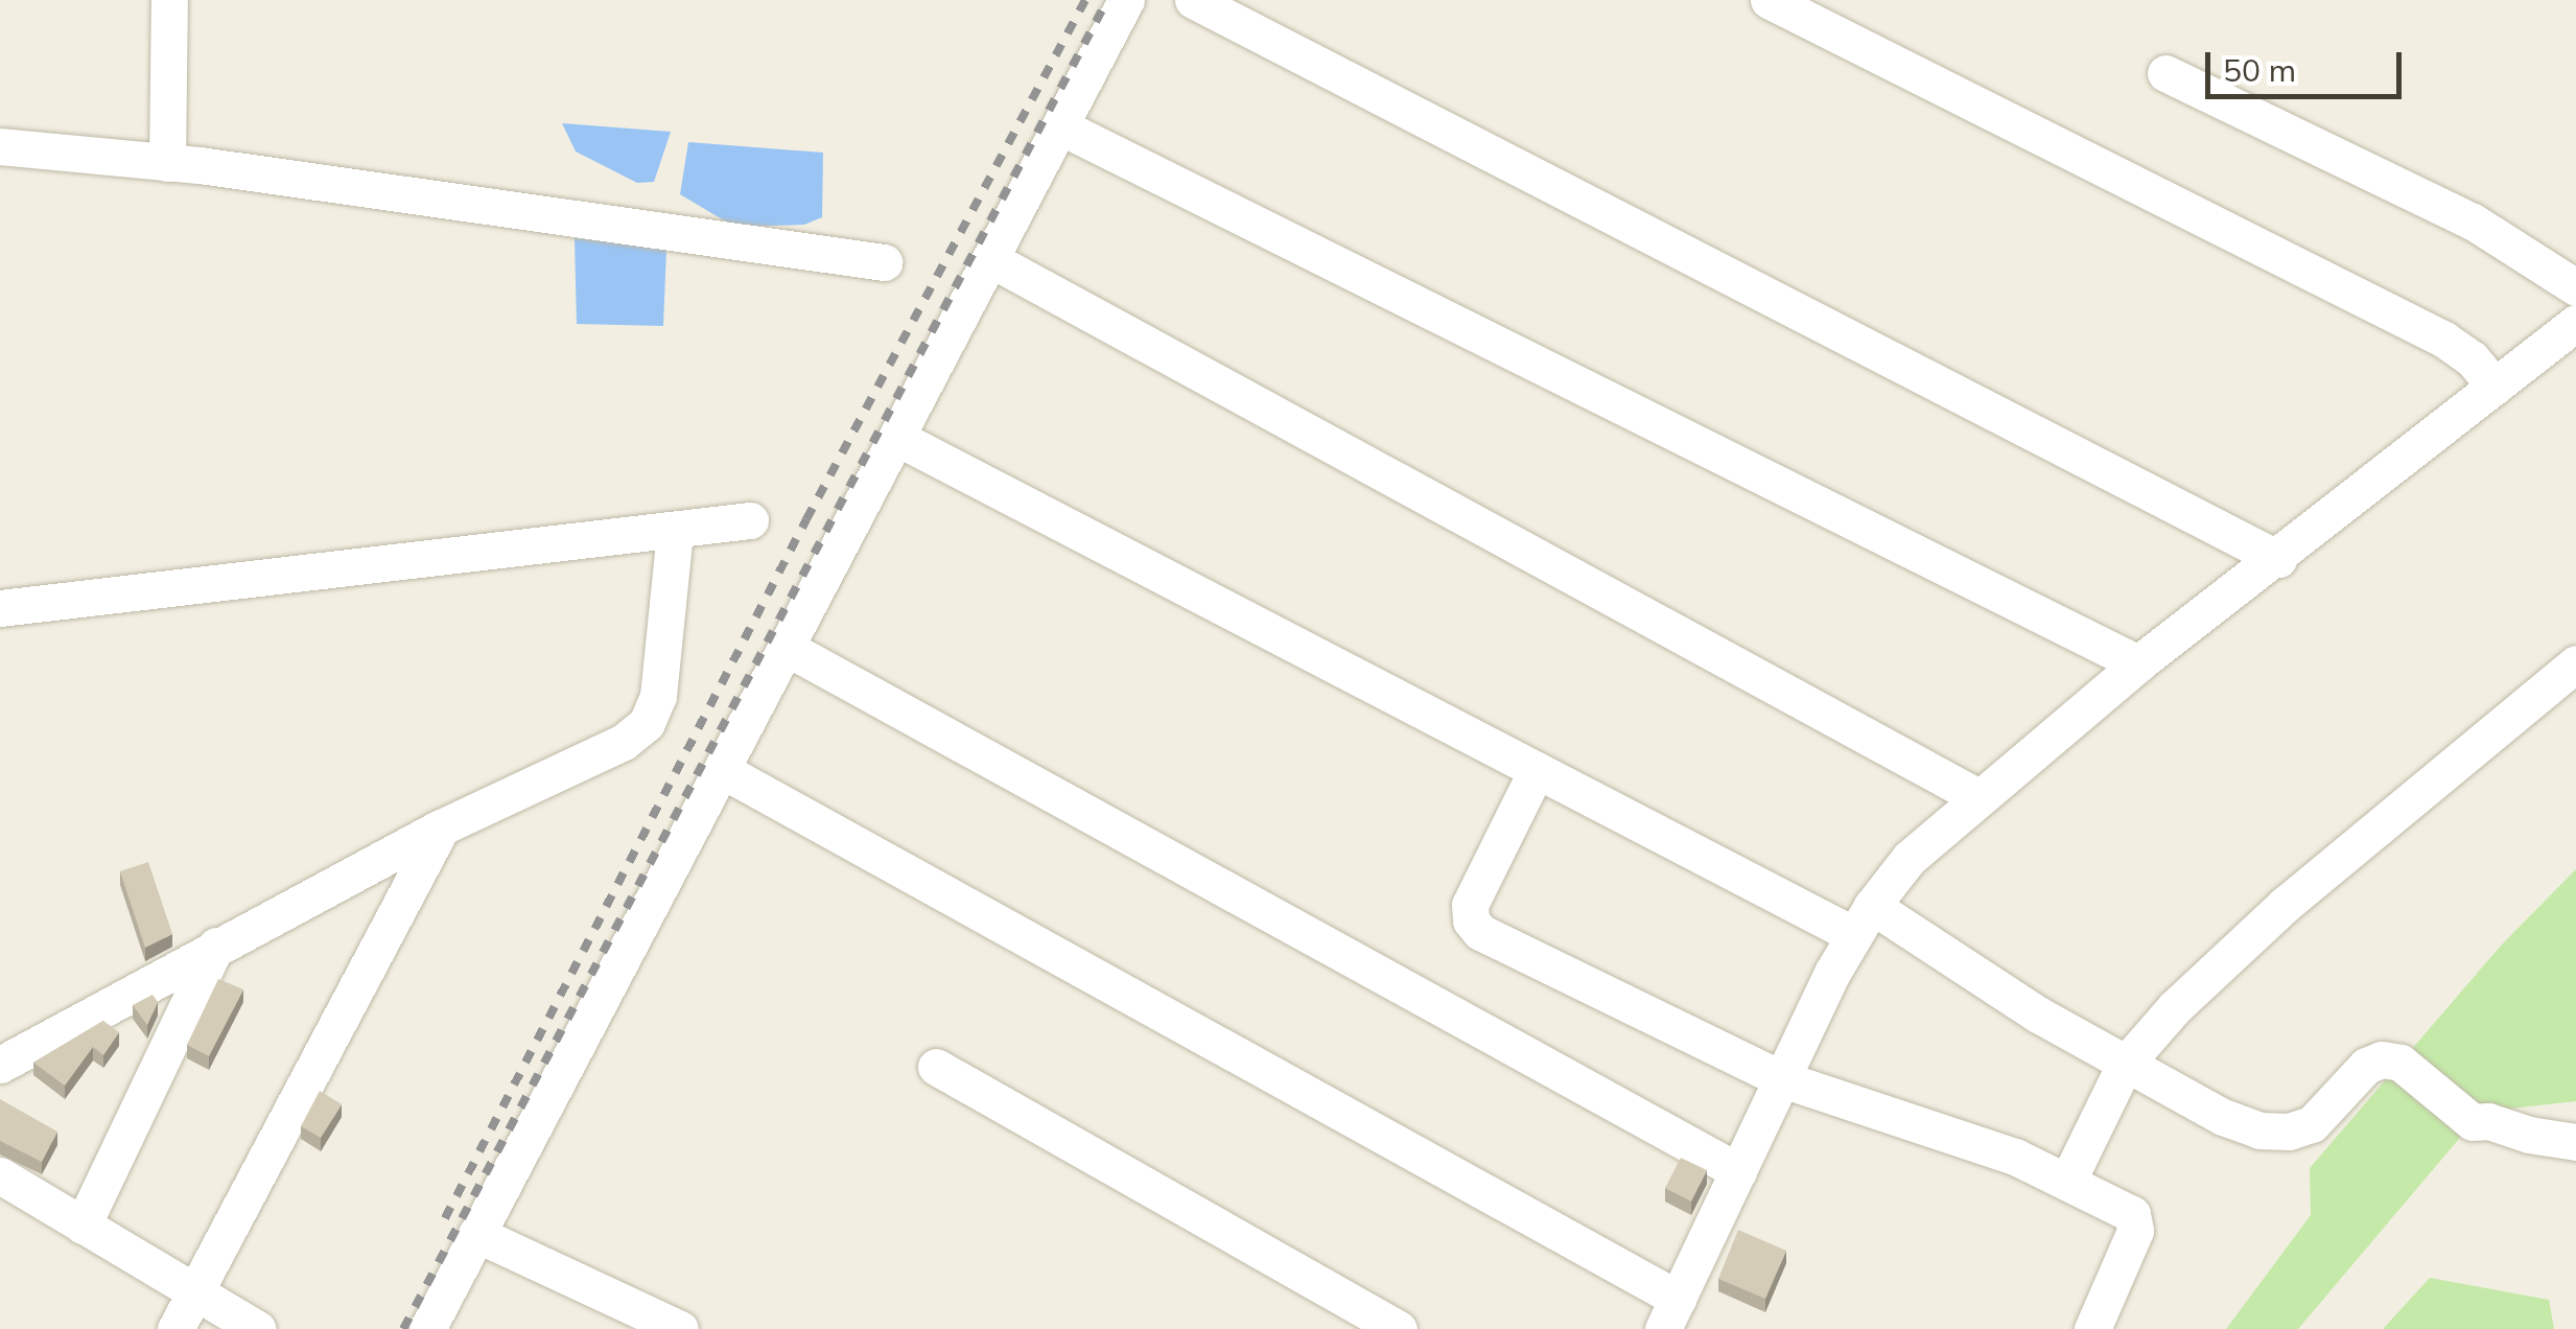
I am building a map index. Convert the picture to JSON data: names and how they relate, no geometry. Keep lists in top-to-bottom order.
{
  "scale_bar": "50 m"
}
